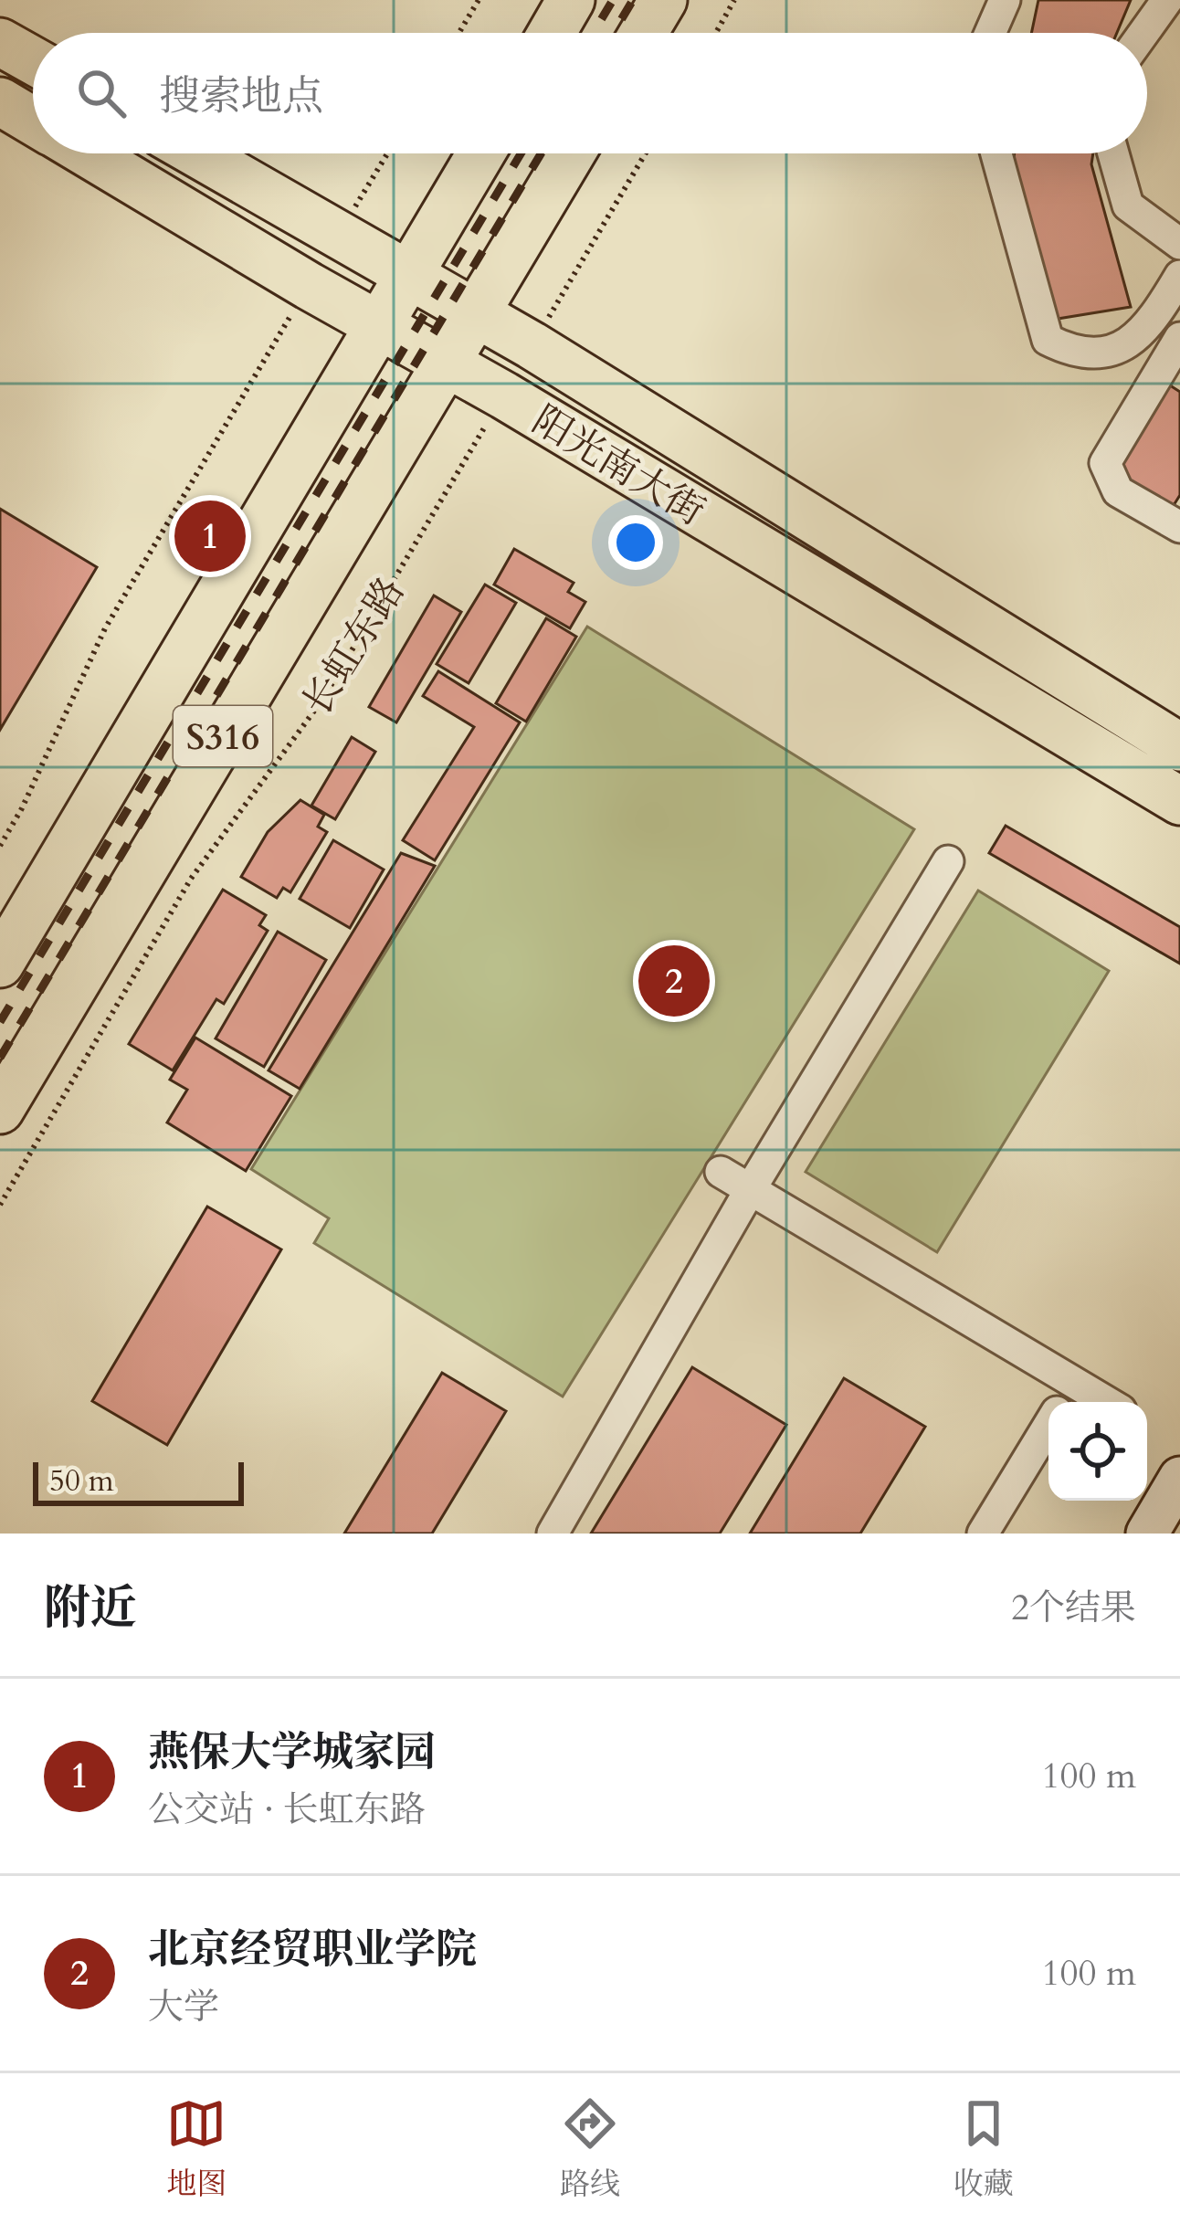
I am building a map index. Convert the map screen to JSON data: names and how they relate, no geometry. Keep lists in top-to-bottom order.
{
  "streets": {
    "main road": ["阳光南大街", "长虹东路", "S316"]
  },
  "crossings": [
    ["阳光南大街", "长虹东路"],
    ["阳光南大街", "S316"]
  ],
  "scale_bar": "50 m",
  "page": {
    "search": "搜索地点",
    "pins": ["1", "2"],
    "scale": "50 m",
    "heading": ["附近", "2个结果"],
    "list": [
      {
        "mark": "1",
        "name": "燕保大学城家园",
        "note": "公交站 · 长虹东路",
        "value": "100 m"
      },
      {
        "mark": "2",
        "name": "北京经贸职业学院",
        "note": "大学",
        "value": "100 m"
      }
    ],
    "nav": ["地图", "路线", "收藏"]
  }
}
